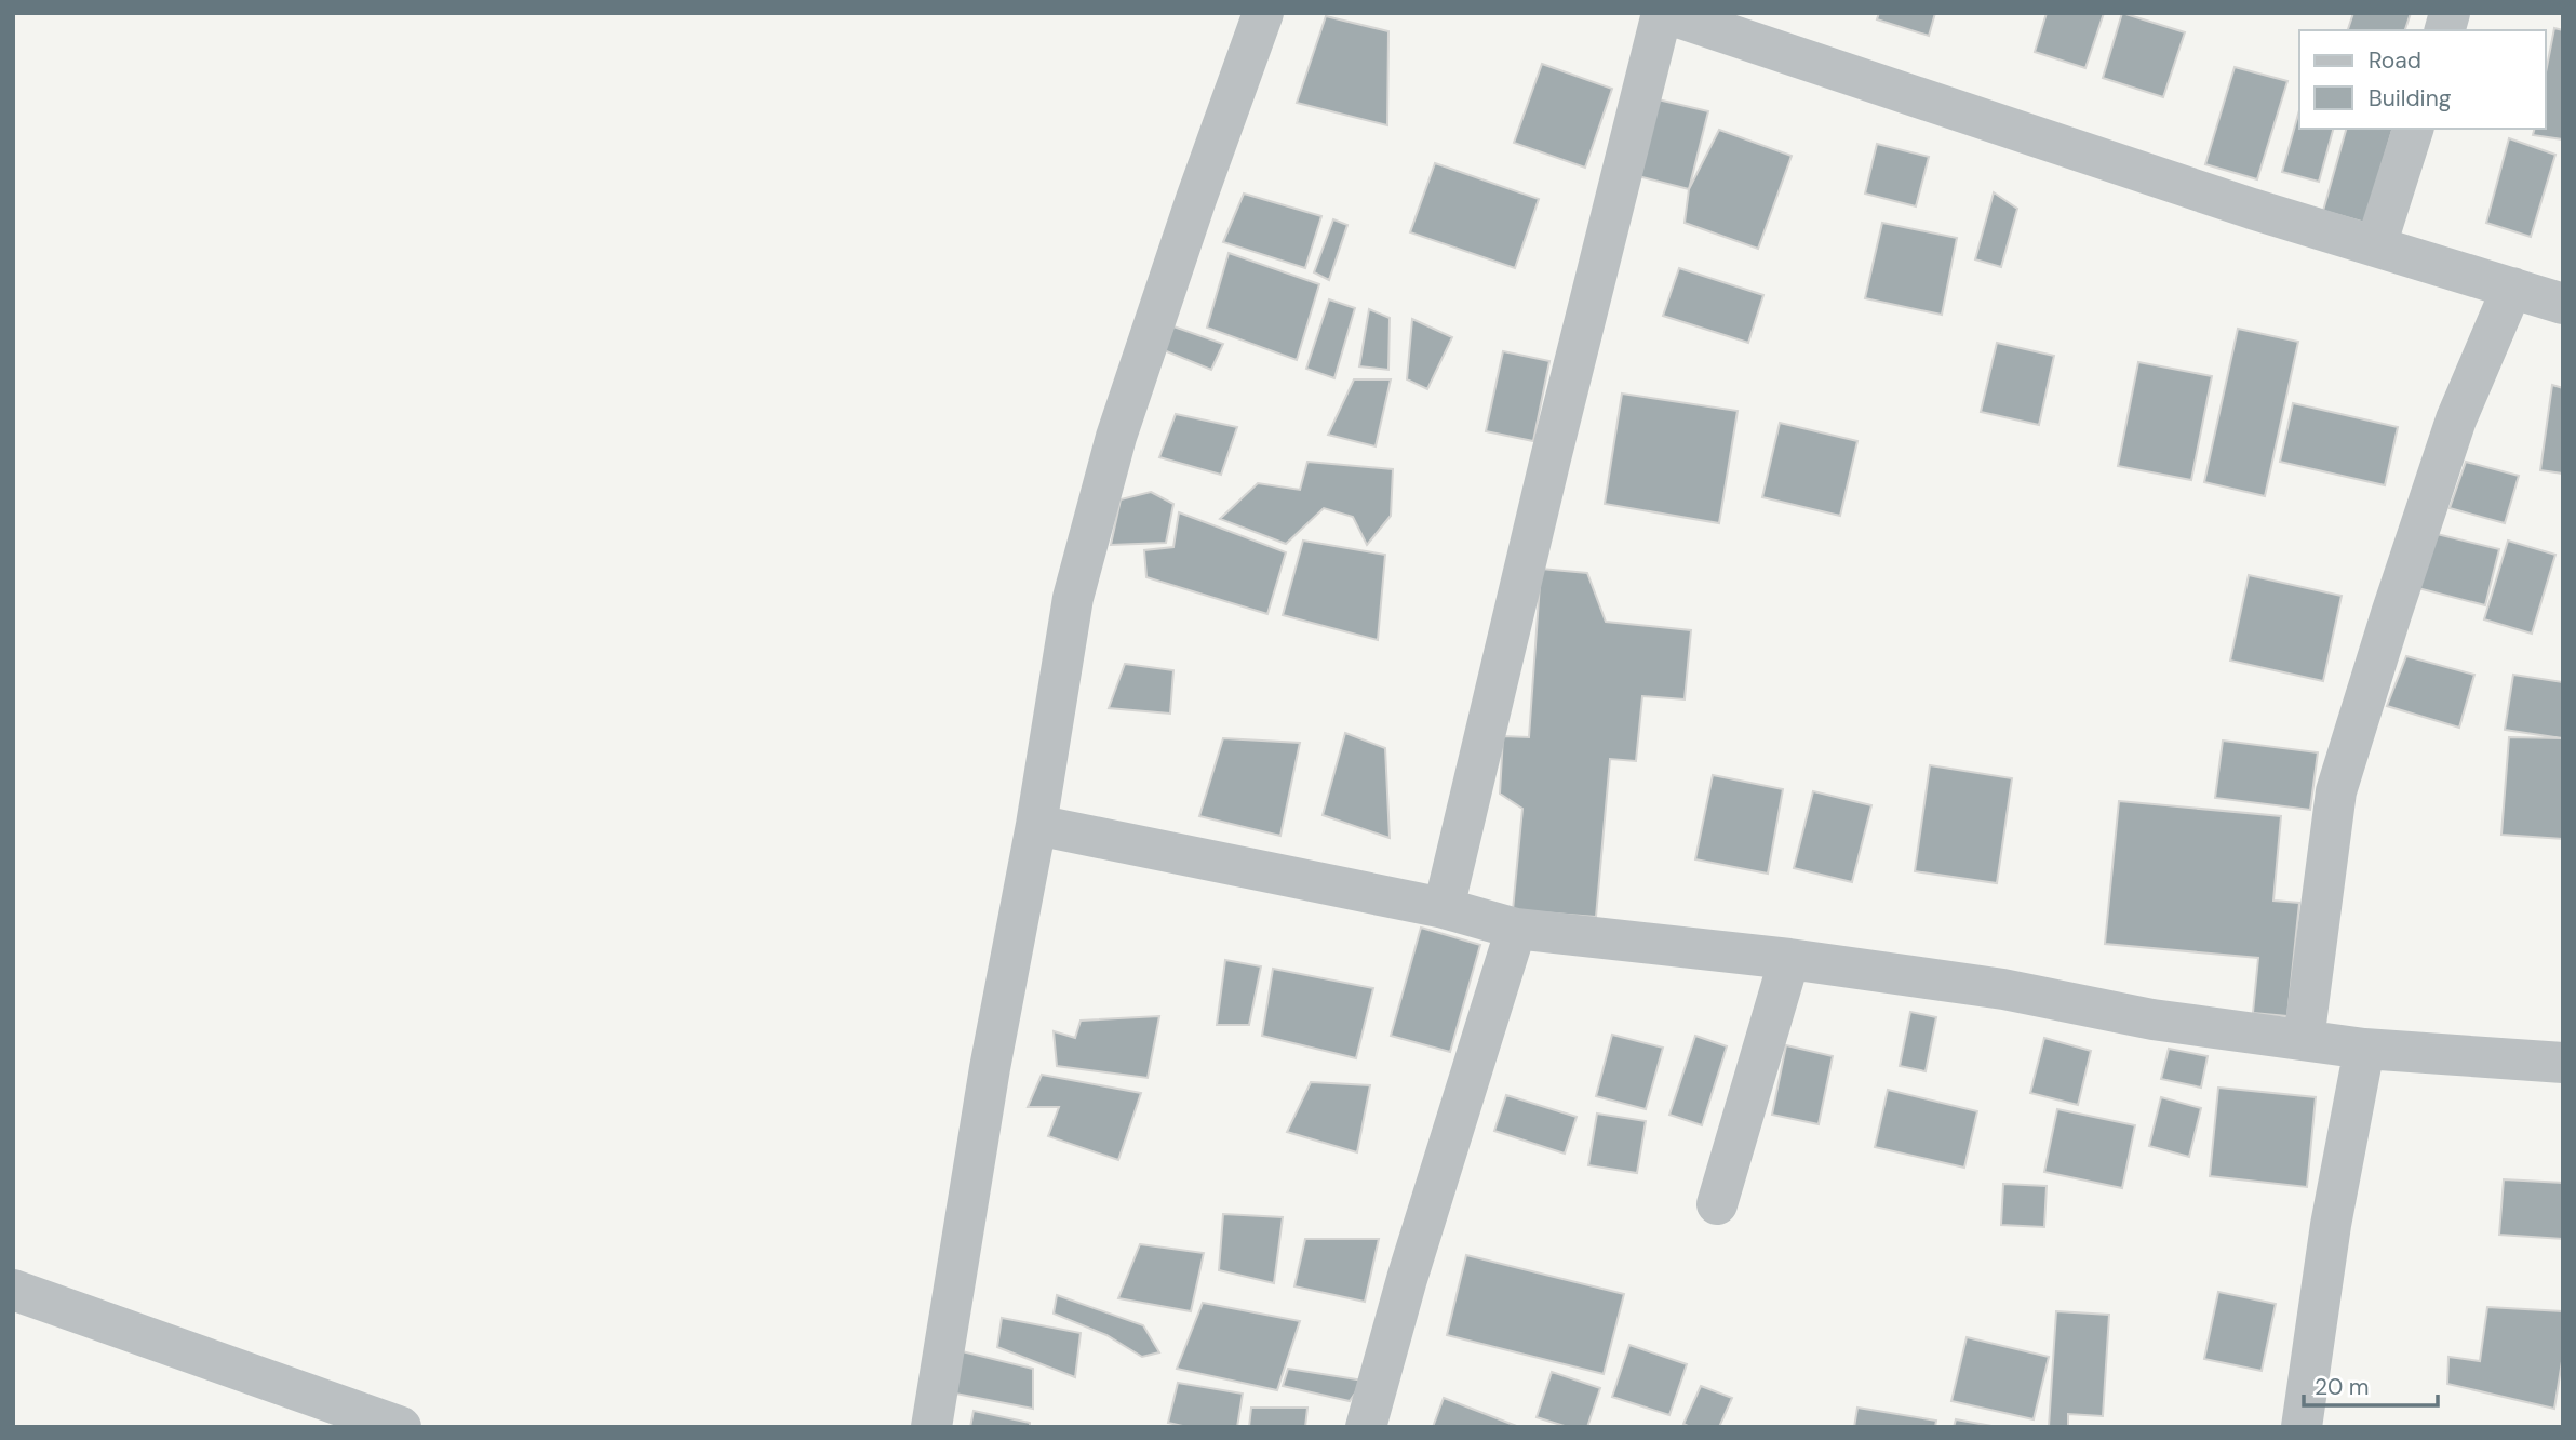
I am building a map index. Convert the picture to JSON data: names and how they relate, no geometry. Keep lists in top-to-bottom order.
{
  "legend": ["Road", "Building"],
  "scale_bar": "20 m"
}
